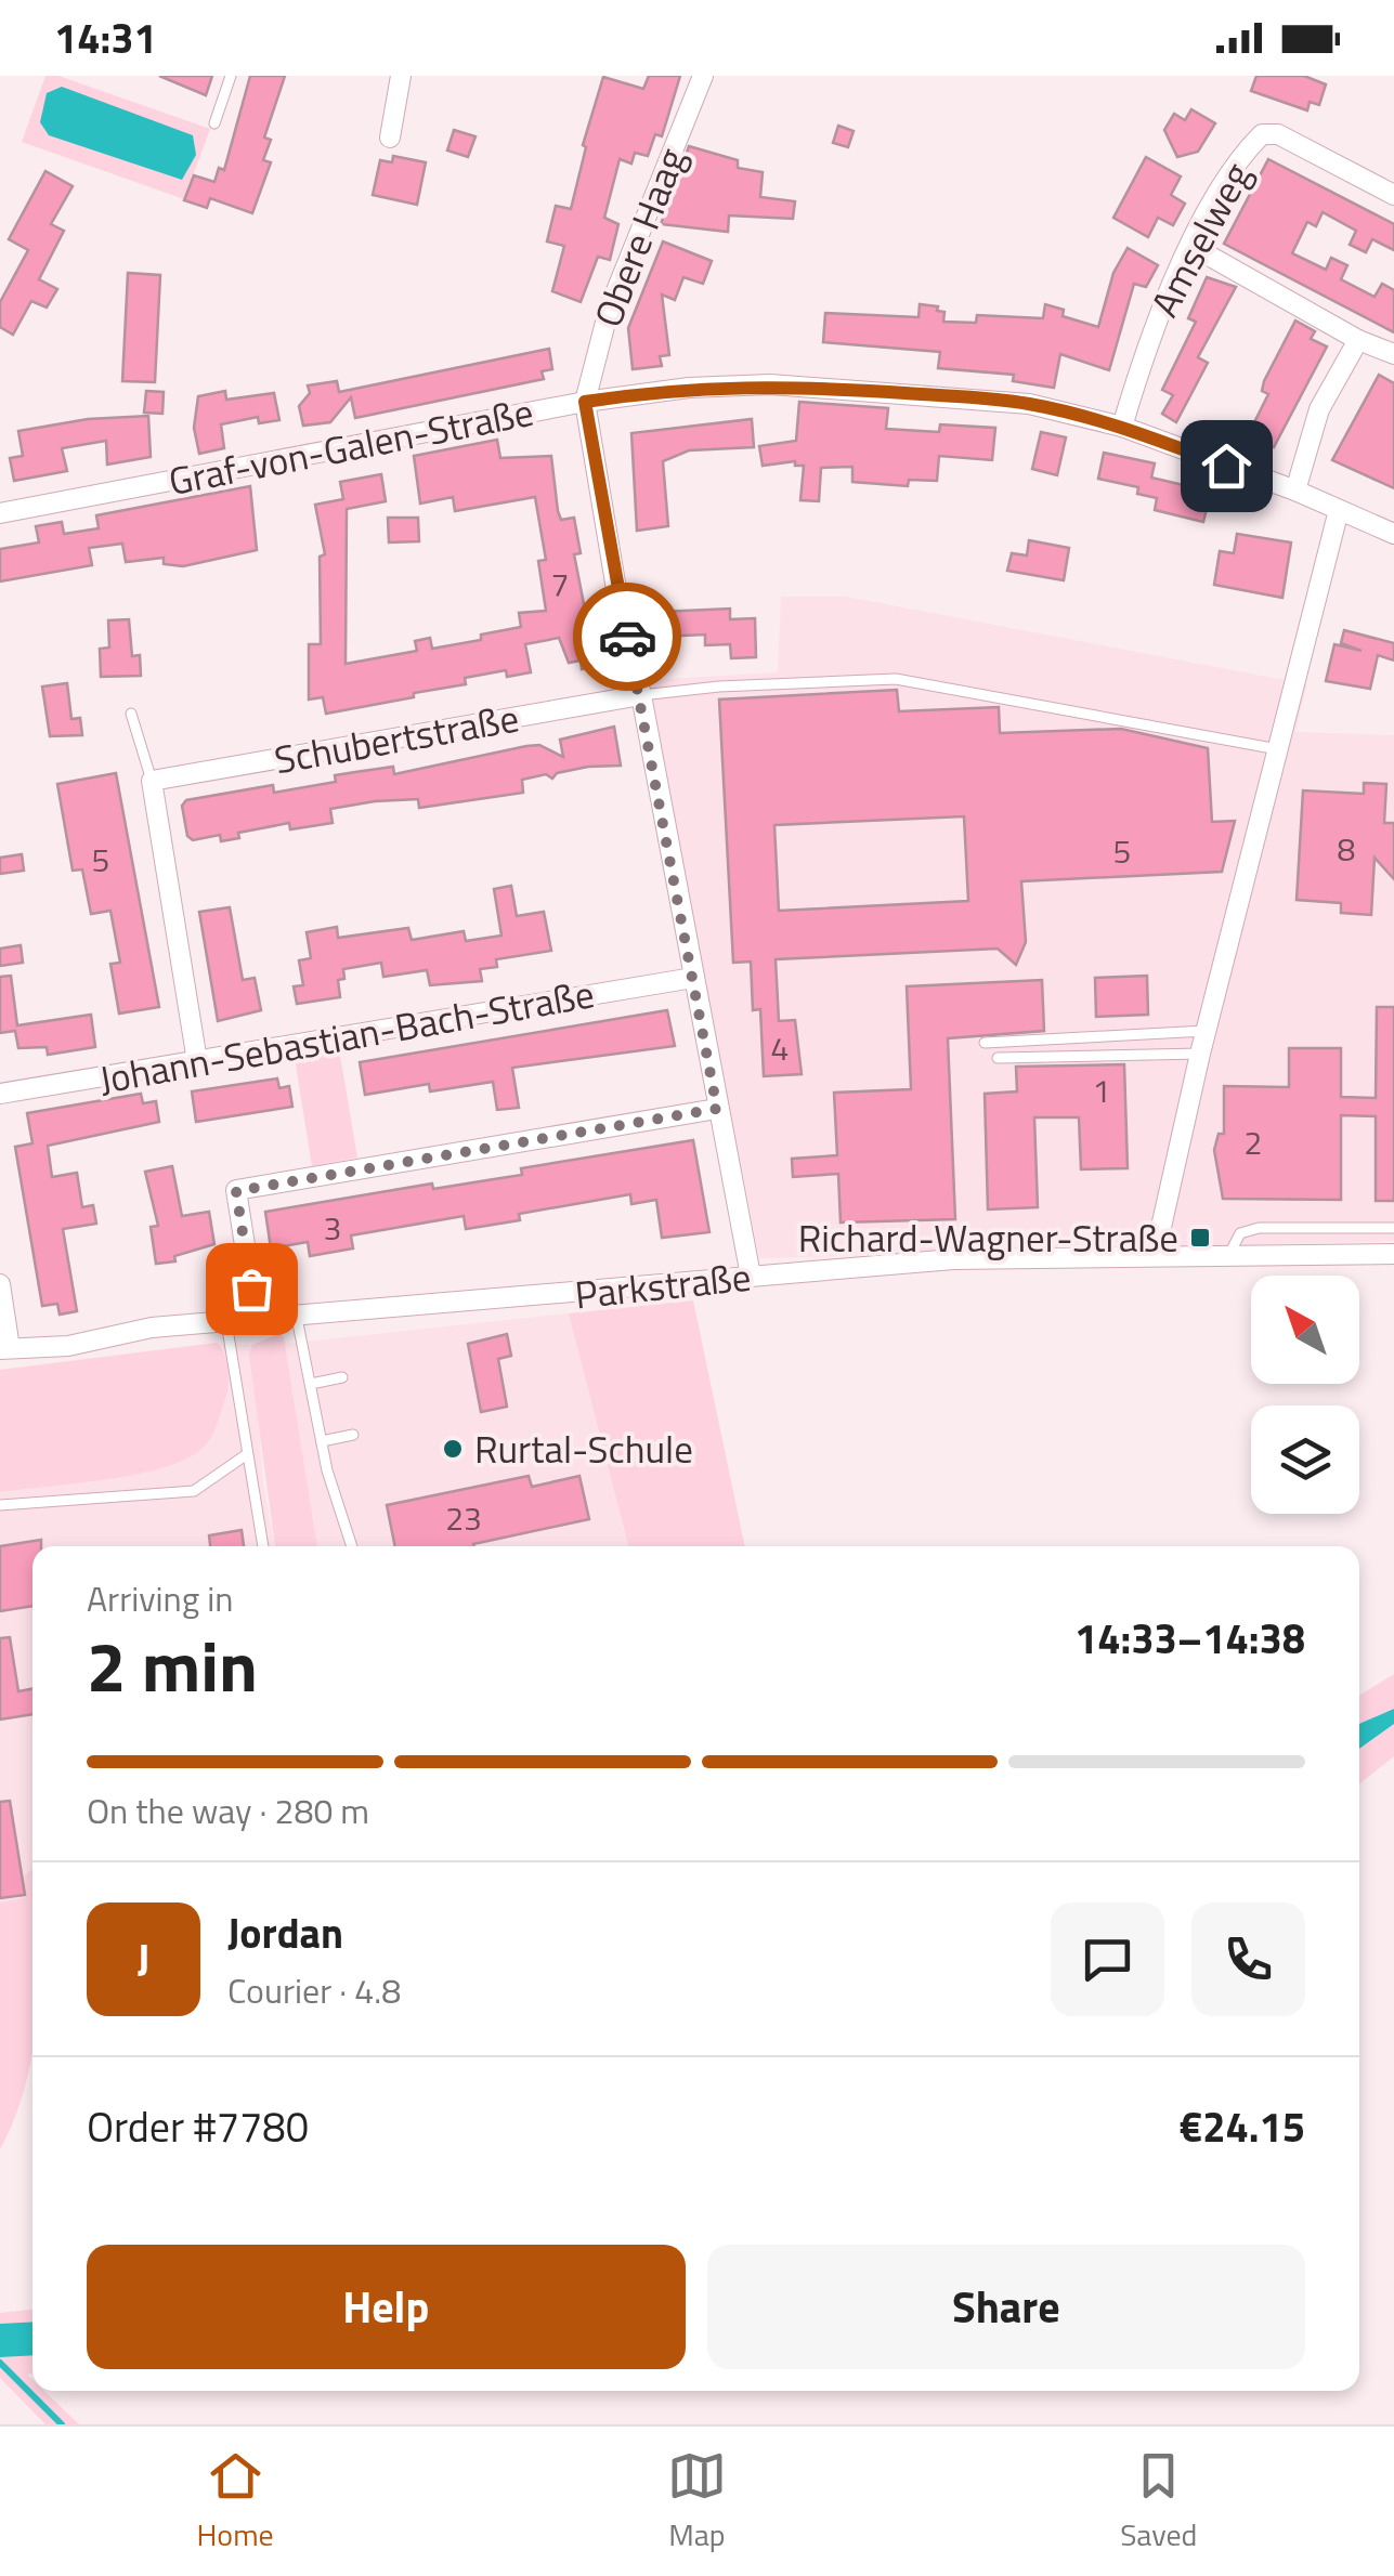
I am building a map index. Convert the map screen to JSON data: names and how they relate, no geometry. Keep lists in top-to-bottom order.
{
  "streets": {
    "street": [
      "Obere Haag",
      "Amselweg",
      "Graf-von-Galen-Straße",
      "Schubertstraße",
      "Johann-Sebastian-Bach-Straße",
      "Parkstraße"
    ]
  },
  "crossings": [
    ["Obere Haag", "Graf-von-Galen-Straße"],
    ["Amselweg", "Graf-von-Galen-Straße"]
  ],
  "places": {
    "transit": ["Richard-Wagner-Straße"],
    "other": ["Rurtal-Schule"]
  },
  "house_numbers": [
    "7",
    "8",
    "5",
    "5",
    "4",
    "1",
    "2",
    "3",
    "23"
  ],
  "north": "top left",
  "page": {
    "status": "14:31",
    "heading": ["2 min", "Arriving in", "14:33–14:38"],
    "panel": [
      "Jordan",
      "Courier · 4.8",
      "Order #7780",
      "€24.15"
    ],
    "bar": "On the way · 280 m",
    "round": "J",
    "buttons": ["Help", "Share"],
    "tabs": ["Home", "Map", "Saved"]
  }
}
